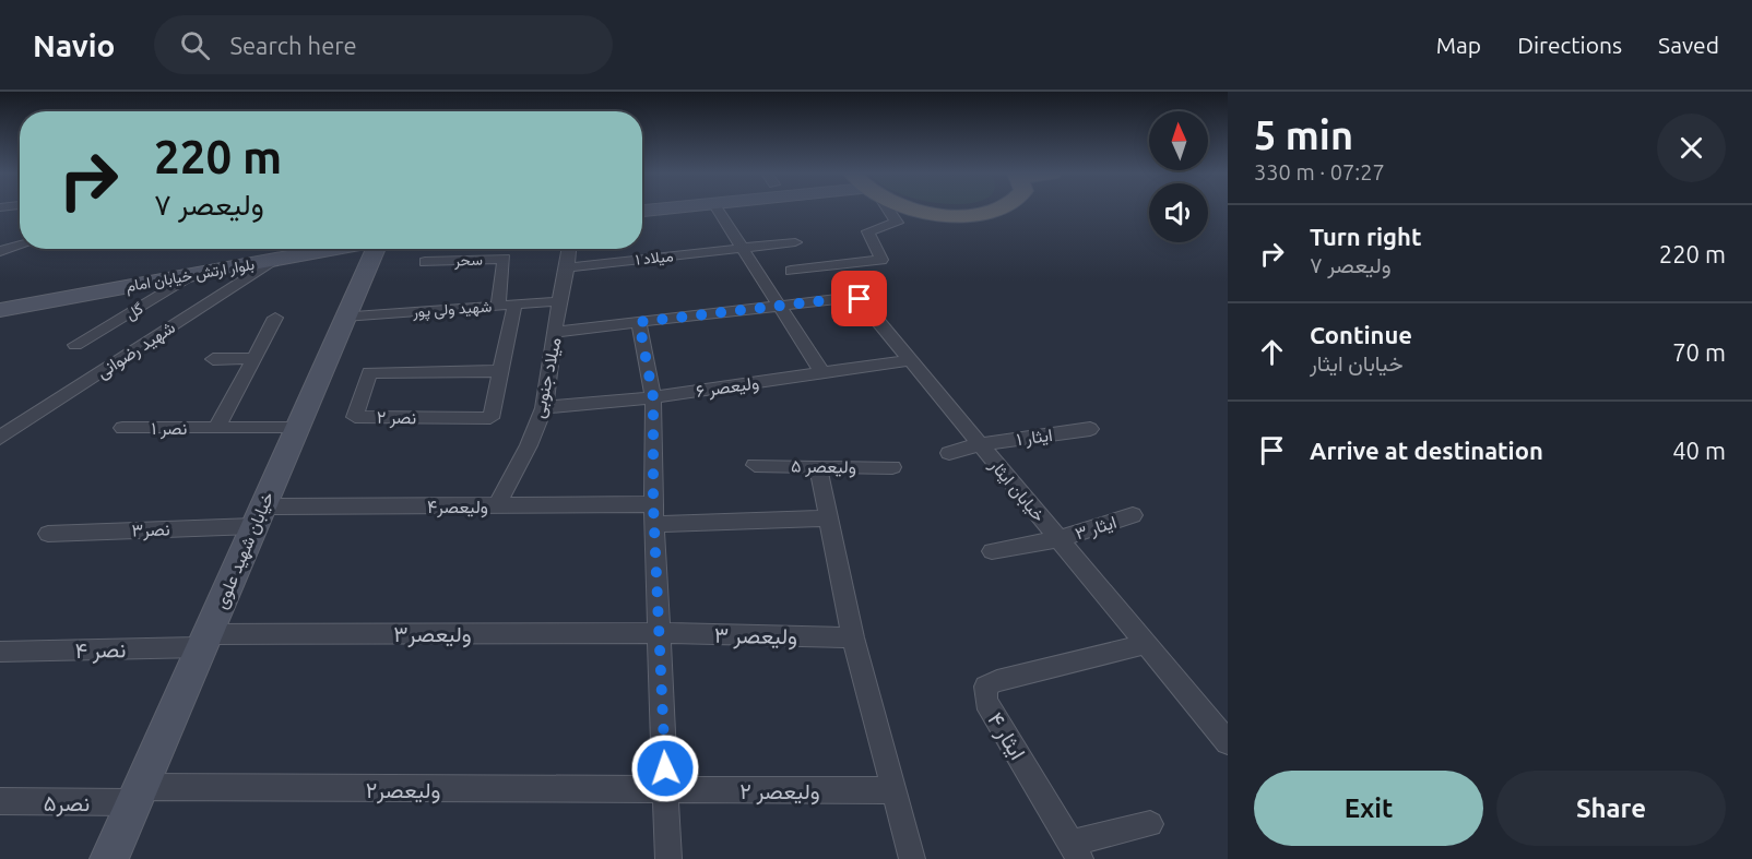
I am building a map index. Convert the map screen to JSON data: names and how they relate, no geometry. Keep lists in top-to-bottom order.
{
  "streets": {
    "main road": ["بلوار ارتش خیابان امام", "خیابان شهید علوی"],
    "street": [
      "میلاد ۱",
      "سحر",
      "شهید ولی پور",
      "گل",
      "شهید رضوانی",
      "میلاد جنوبی",
      "ولیعصر ۶",
      "نصر ۲",
      "نصر ۱",
      "ایثار ۱",
      "ولیعصر ۵",
      "خیابان ایثار",
      "ولیعصر۴",
      "ایثار ۳",
      "نصر۳",
      "ولیعصر۳",
      "ولیعصر ۳",
      "نصر ۴",
      "ایثار ۴",
      "ولیعصر۲",
      "ولیعصر ۲",
      "نصر۵"
    ]
  },
  "crossings": [
    ["میلاد ۱", "میلاد جنوبی"],
    ["سحر", "شهید ولی پور"],
    ["سحر", "نصر ۲"],
    ["بلوار ارتش خیابان امام", "گل"],
    ["بلوار ارتش خیابان امام", "شهید رضوانی"],
    ["شهید ولی پور", "میلاد جنوبی"],
    ["شهید ولی پور", "نصر ۲"],
    ["شهید ولی پور", "خیابان شهید علوی"],
    ["میلاد جنوبی", "ولیعصر ۶"],
    ["میلاد جنوبی", "ولیعصر۴"],
    ["ولیعصر ۶", "خیابان ایثار"],
    ["نصر ۱", "خیابان شهید علوی"],
    ["ایثار ۱", "خیابان ایثار"],
    ["خیابان ایثار", "ایثار ۳"],
    ["خیابان ایثار", "ایثار ۴"],
    ["ولیعصر۴", "نصر۳"],
    ["ولیعصر۴", "خیابان شهید علوی"],
    ["نصر۳", "خیابان شهید علوی"],
    ["خیابان شهید علوی", "ولیعصر۳"],
    ["خیابان شهید علوی", "نصر ۴"],
    ["خیابان شهید علوی", "ولیعصر۲"],
    ["خیابان شهید علوی", "نصر۵"],
    ["ولیعصر۳", "ولیعصر ۳"],
    ["ولیعصر۳", "نصر ۴"],
    ["ولیعصر۲", "ولیعصر ۲"],
    ["ولیعصر۲", "نصر۵"]
  ],
  "north": "top",
  "page": {
    "header": "Navio",
    "search": "Search here",
    "nav": ["Map", "Directions", "Saved"],
    "heading": ["5 min", "330 m · 07:27"],
    "turn": ["220 m", "ولیعصر ۷"],
    "list": [
      {
        "name": "Turn right",
        "note": "ولیعصر ۷",
        "value": "220 m"
      },
      {
        "name": "Continue",
        "note": "خیابان ایثار",
        "value": "70 m"
      },
      {
        "name": "Arrive at destination",
        "value": "40 m"
      }
    ],
    "buttons": ["Exit", "Share"]
  }
}
